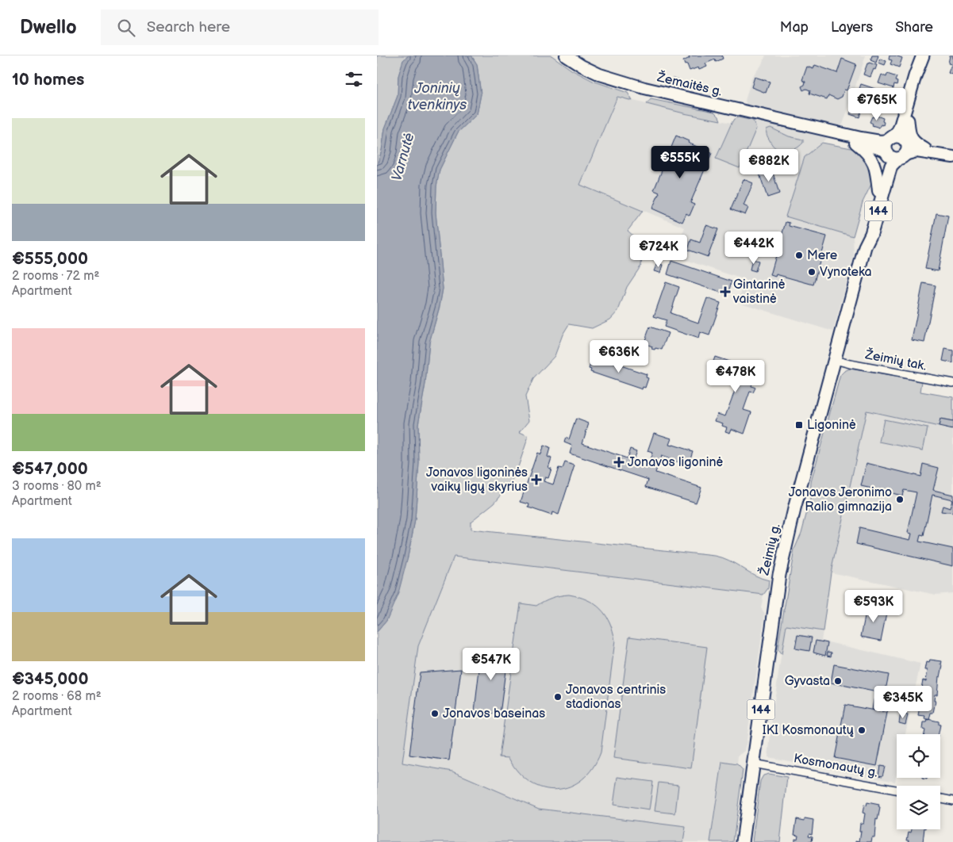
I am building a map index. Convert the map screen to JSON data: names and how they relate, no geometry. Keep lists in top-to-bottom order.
{
  "streets": {
    "main road": ["Žemaitės g.", "144", "Žeimių g."],
    "street": ["Žeimių tak.", "Kosmonautų g."]
  },
  "crossings": [
    ["Žemaitės g.", "Žeimių g."],
    ["Žeimių tak.", "Žeimių g."],
    ["Žeimių g.", "Kosmonautų g."]
  ],
  "water": ["Joninių tvenkinys", "Varnutė"],
  "places": {
    "other": [
      "Mere",
      "Vynoteka",
      "Jonavos Jeronimo Ralio gimnazija",
      "Gyvasta",
      "Jonavos centrinis stadionas",
      "Jonavos baseinas",
      "IKI Kosmonautų"
    ],
    "health": ["Gintarinė vaistinė", "Jonavos ligoninė", "Jonavos ligoninės vaikų ligų skyrius"],
    "transit": ["Ligoninė"]
  },
  "page": {
    "header": "Dwello",
    "search": "Search here",
    "nav": ["Map", "Layers", "Share"],
    "heading": "10 homes",
    "price": [
      "€765K",
      "€555K",
      "€882K",
      "€442K",
      "€724K",
      "€636K",
      "€478K",
      "€593K",
      "€547K",
      "€345K"
    ],
    "list": [
      {
        "name": "€555,000",
        "note": "2 rooms · 72 m² · Apartment"
      },
      {
        "name": "€547,000",
        "note": "3 rooms · 80 m² · Apartment"
      },
      {
        "name": "€345,000",
        "note": "2 rooms · 68 m² · Apartment"
      }
    ]
  }
}
